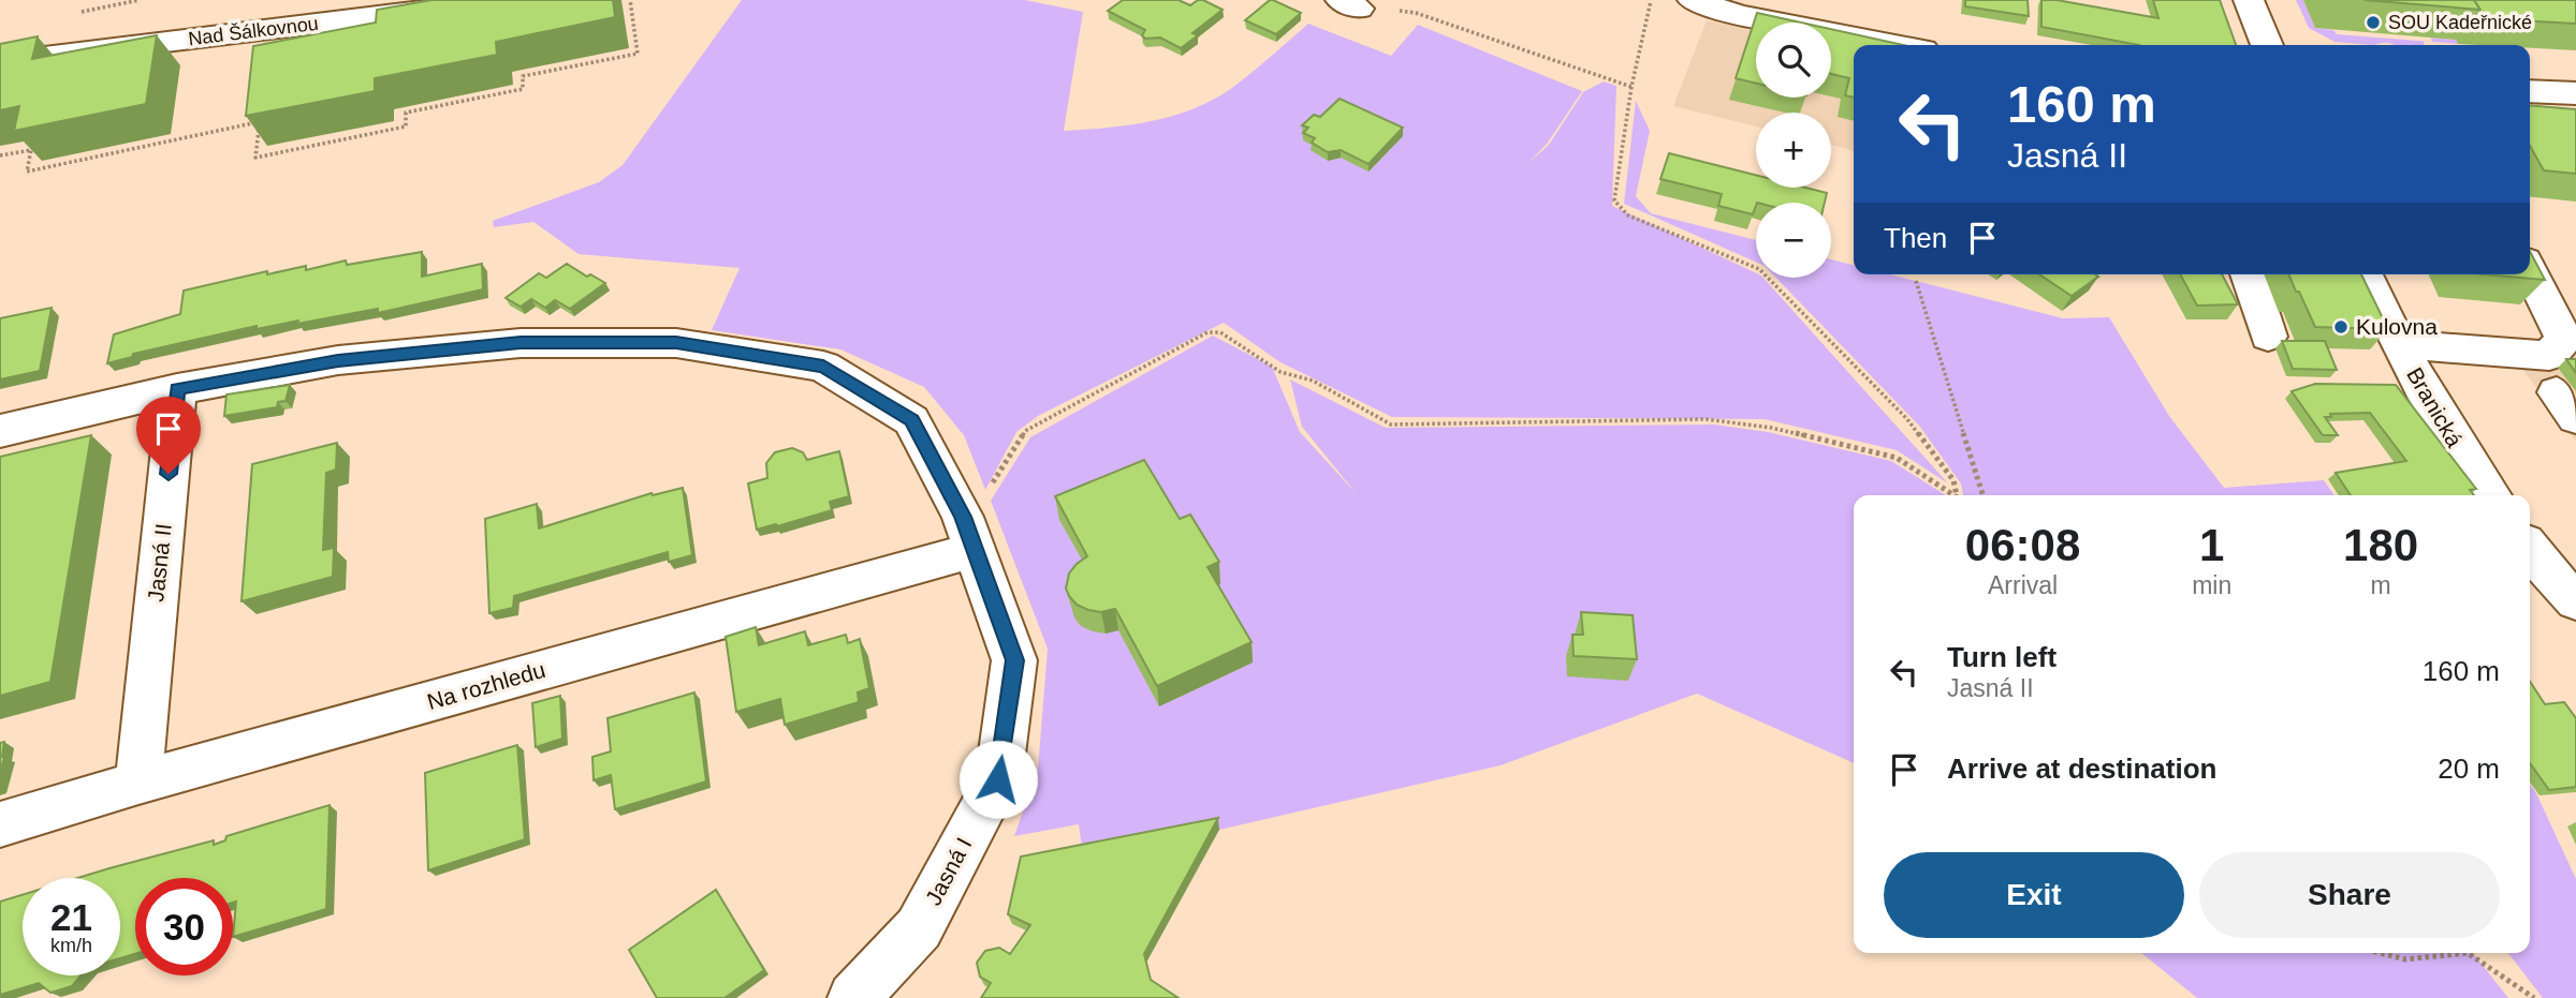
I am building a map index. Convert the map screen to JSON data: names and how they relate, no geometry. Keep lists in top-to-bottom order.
{
  "streets": {
    "street": [
      "Nad Šálkovnou",
      "Branická",
      "Jasná II",
      "Na rozhledu",
      "Jasná I"
    ]
  },
  "crossings": [
    ["Jasná II", "Na rozhledu"],
    ["Jasná II", "Jasná I"],
    ["Na rozhledu", "Jasná I"]
  ],
  "places": ["SOU Kadeřnické", "Kulovna"],
  "page": {
    "map_buttons": ["+", "−"],
    "turn": ["160 m", "Jasná II"],
    "then": "Then",
    "eta": [
      "06:08",
      "Arrival",
      "1",
      "min",
      "180",
      "m"
    ],
    "list": [
      {
        "name": "Turn left",
        "note": "Jasná II",
        "value": "160 m"
      },
      {
        "name": "Arrive at destination",
        "value": "20 m"
      }
    ],
    "buttons": ["Exit", "Share"],
    "speed": "21 km/h",
    "limit": "30"
  }
}
